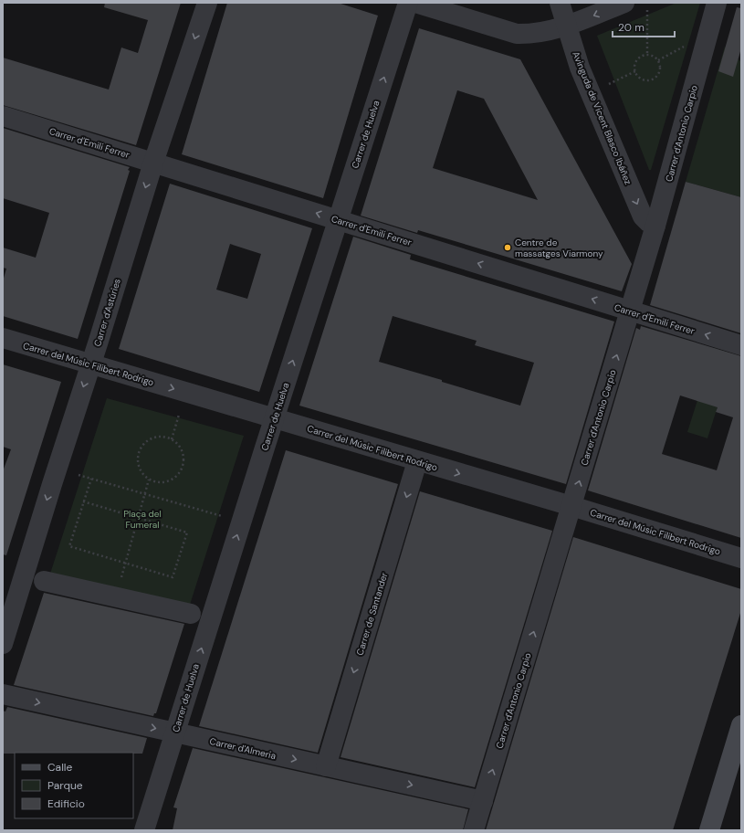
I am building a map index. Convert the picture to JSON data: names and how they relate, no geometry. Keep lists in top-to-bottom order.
{
  "streets": {
    "street": [
      "Avinguda de Vicent Blasco Ibáñez",
      "Carrer d'Antonio Carpio",
      "Carrer de Huelva",
      "Carrer d'Emili Ferrer",
      "Carrer d'Astúries",
      "Carrer del Músic Filibert Rodrigo",
      "Carrer de Santander",
      "Carrer d'Almeria"
    ]
  },
  "crossings": [
    ["Avinguda de Vicent Blasco Ibáñez", "Carrer d'Antonio Carpio"],
    ["Carrer d'Antonio Carpio", "Carrer d'Emili Ferrer"],
    ["Carrer d'Antonio Carpio", "Carrer del Músic Filibert Rodrigo"],
    ["Carrer d'Antonio Carpio", "Carrer d'Almeria"],
    ["Carrer de Huelva", "Carrer d'Emili Ferrer"],
    ["Carrer de Huelva", "Carrer del Músic Filibert Rodrigo"],
    ["Carrer de Huelva", "Carrer d'Almeria"],
    ["Carrer d'Emili Ferrer", "Carrer d'Astúries"],
    ["Carrer d'Astúries", "Carrer del Músic Filibert Rodrigo"],
    ["Carrer del Músic Filibert Rodrigo", "Carrer de Santander"],
    ["Carrer de Santander", "Carrer d'Almeria"]
  ],
  "one_way": [
    "Avinguda de Vicent Blasco Ibáñez",
    "Carrer d'Antonio Carpio",
    "Carrer de Huelva",
    "Carrer d'Emili Ferrer",
    "Carrer d'Astúries",
    "Carrer del Músic Filibert Rodrigo",
    "Carrer de Santander"
  ],
  "parks": ["Plaça del Fumeral"],
  "places": ["Centre de massatges Viarmony"],
  "legend": ["Calle", "Parque", "Edificio"],
  "scale_bar": "20 m"
}
